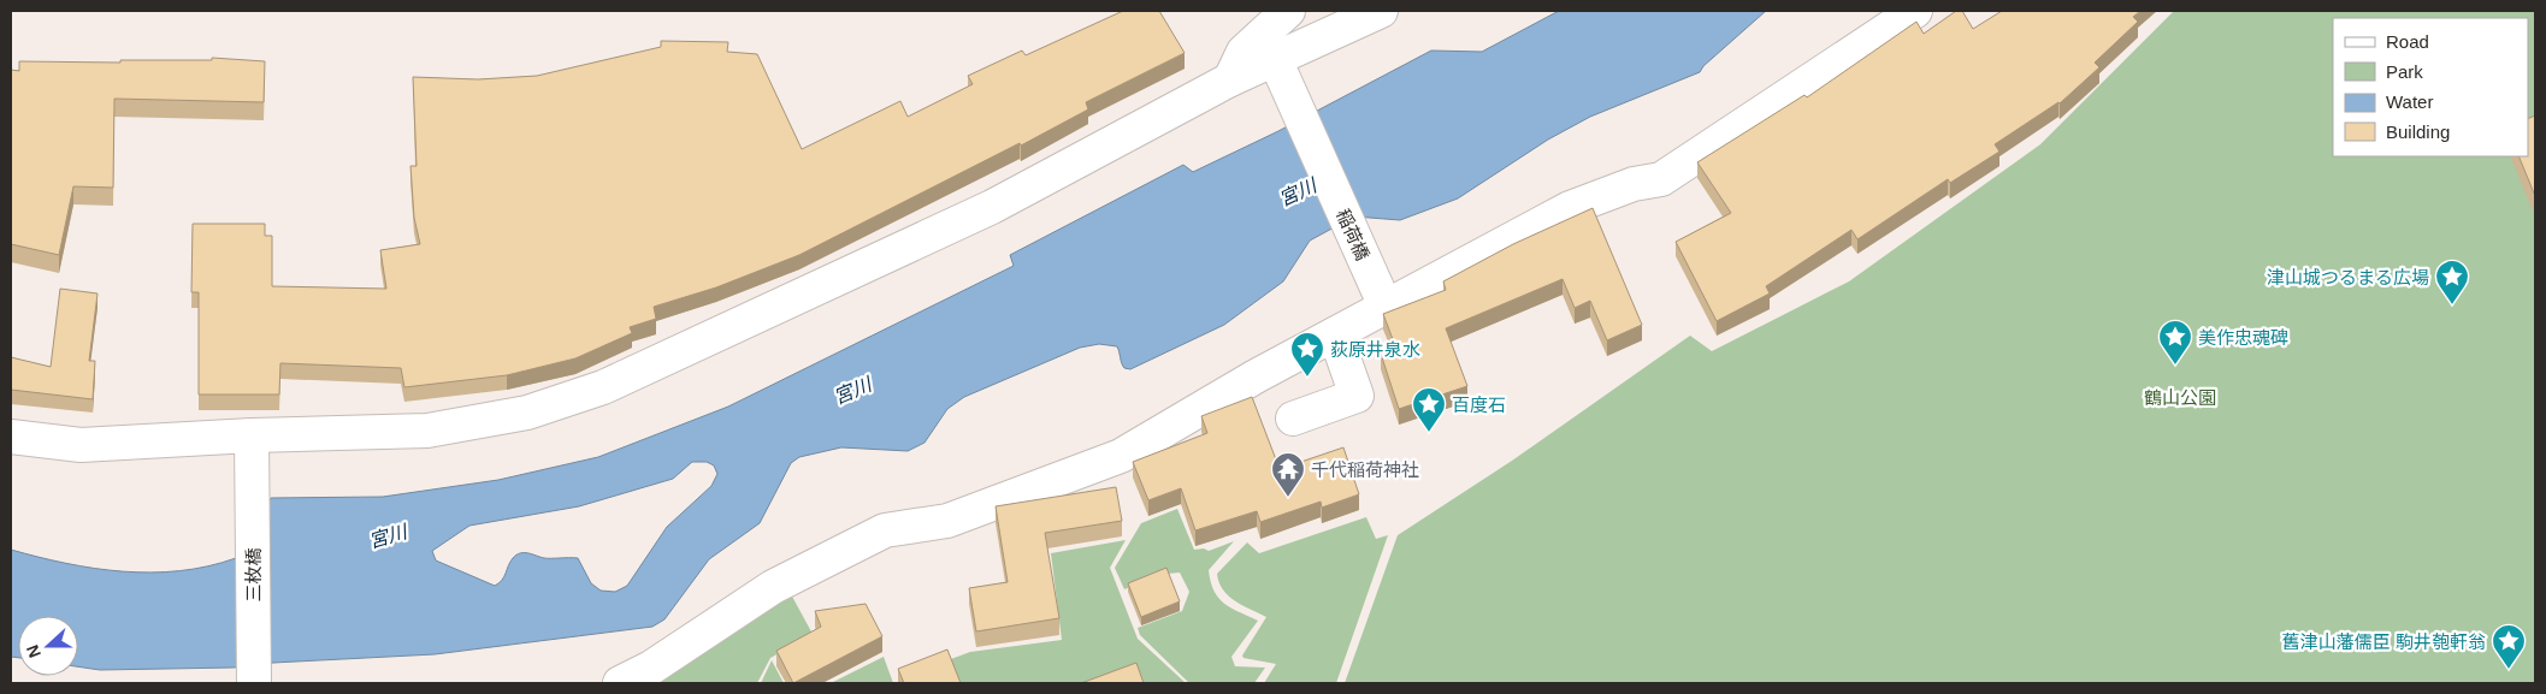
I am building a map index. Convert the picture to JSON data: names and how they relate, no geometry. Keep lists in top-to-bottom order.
{
  "streets": {
    "street": ["稲荷橋", "三枚橋"]
  },
  "water": ["宮川"],
  "parks": ["鶴山公園"],
  "places": {
    "place": [
      "津山城つるまる広場",
      "美作忠魂碑",
      "荻原井泉水",
      "百度石",
      "舊津山藩儒臣 駒井匏軒翁"
    ],
    "temple": ["千代稲荷神社"]
  },
  "legend": [
    "Road",
    "Park",
    "Water",
    "Building"
  ],
  "north": "left"
}
